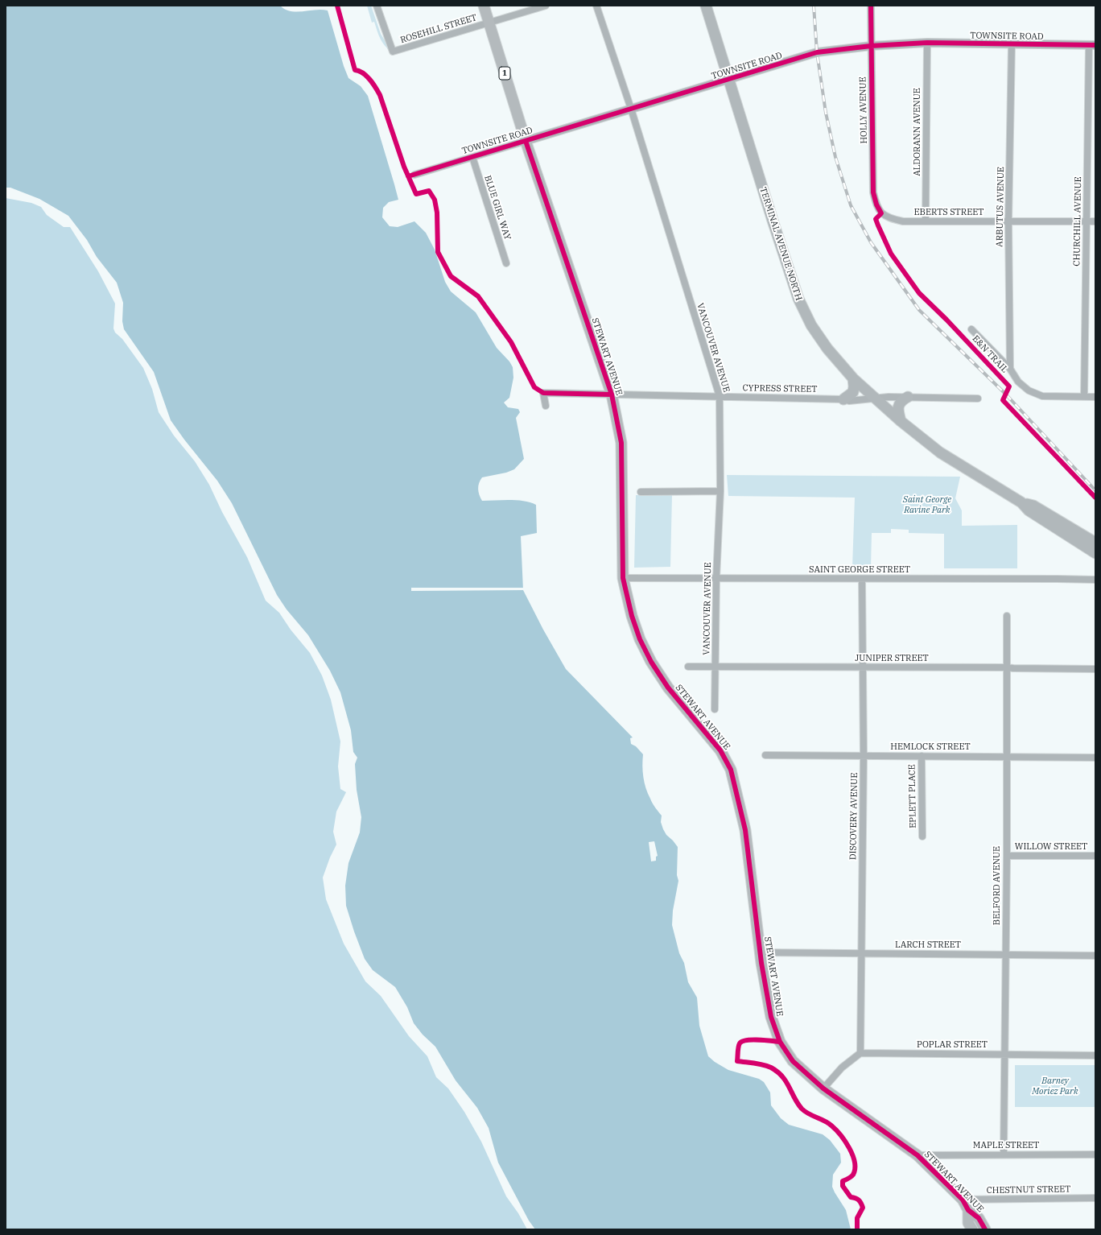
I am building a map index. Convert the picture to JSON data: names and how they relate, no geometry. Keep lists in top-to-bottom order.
{
  "streets": {
    "highway": ["1", "STEWART AVENUE"],
    "main road": ["TERMINAL AVENUE NORTH"],
    "street": [
      "ROSEHILL STREET",
      "TOWNSITE ROAD",
      "HOLLY AVENUE",
      "ALDORANN AVENUE",
      "ARBUTUS AVENUE",
      "BLUE GIRL WAY",
      "EBERTS STREET",
      "CHURCHILL AVENUE",
      "VANCOUVER AVENUE",
      "CYPRESS STREET",
      "SAINT GEORGE STREET",
      "JUNIPER STREET",
      "HEMLOCK STREET",
      "EPLETT PLACE",
      "DISCOVERY AVENUE",
      "WILLOW STREET",
      "BELFORD AVENUE",
      "LARCH STREET",
      "POPLAR STREET",
      "MAPLE STREET",
      "CHESTNUT STREET"
    ],
    "cycle path": ["E&N TRAIL"]
  },
  "crossings": [
    ["ROSEHILL STREET", "STEWART AVENUE"],
    ["TOWNSITE ROAD", "HOLLY AVENUE"],
    ["TOWNSITE ROAD", "ALDORANN AVENUE"],
    ["TOWNSITE ROAD", "ARBUTUS AVENUE"],
    ["TOWNSITE ROAD", "BLUE GIRL WAY"],
    ["TOWNSITE ROAD", "CHURCHILL AVENUE"],
    ["TOWNSITE ROAD", "TERMINAL AVENUE NORTH"],
    ["TOWNSITE ROAD", "VANCOUVER AVENUE"],
    ["TOWNSITE ROAD", "STEWART AVENUE"],
    ["HOLLY AVENUE", "EBERTS STREET"],
    ["ALDORANN AVENUE", "EBERTS STREET"],
    ["ARBUTUS AVENUE", "EBERTS STREET"],
    ["EBERTS STREET", "CHURCHILL AVENUE"],
    ["TERMINAL AVENUE NORTH", "CYPRESS STREET"],
    ["VANCOUVER AVENUE", "CYPRESS STREET"],
    ["VANCOUVER AVENUE", "SAINT GEORGE STREET"],
    ["VANCOUVER AVENUE", "JUNIPER STREET"],
    ["STEWART AVENUE", "CYPRESS STREET"],
    ["STEWART AVENUE", "SAINT GEORGE STREET"],
    ["STEWART AVENUE", "LARCH STREET"],
    ["STEWART AVENUE", "MAPLE STREET"],
    ["STEWART AVENUE", "CHESTNUT STREET"],
    ["SAINT GEORGE STREET", "DISCOVERY AVENUE"],
    ["JUNIPER STREET", "DISCOVERY AVENUE"],
    ["JUNIPER STREET", "BELFORD AVENUE"],
    ["HEMLOCK STREET", "EPLETT PLACE"],
    ["HEMLOCK STREET", "DISCOVERY AVENUE"],
    ["HEMLOCK STREET", "BELFORD AVENUE"],
    ["DISCOVERY AVENUE", "LARCH STREET"],
    ["DISCOVERY AVENUE", "POPLAR STREET"],
    ["WILLOW STREET", "BELFORD AVENUE"],
    ["BELFORD AVENUE", "LARCH STREET"],
    ["BELFORD AVENUE", "POPLAR STREET"],
    ["BELFORD AVENUE", "MAPLE STREET"]
  ],
  "parks": ["Saint George Ravine Park", "Barney Moriez Park"]
}
